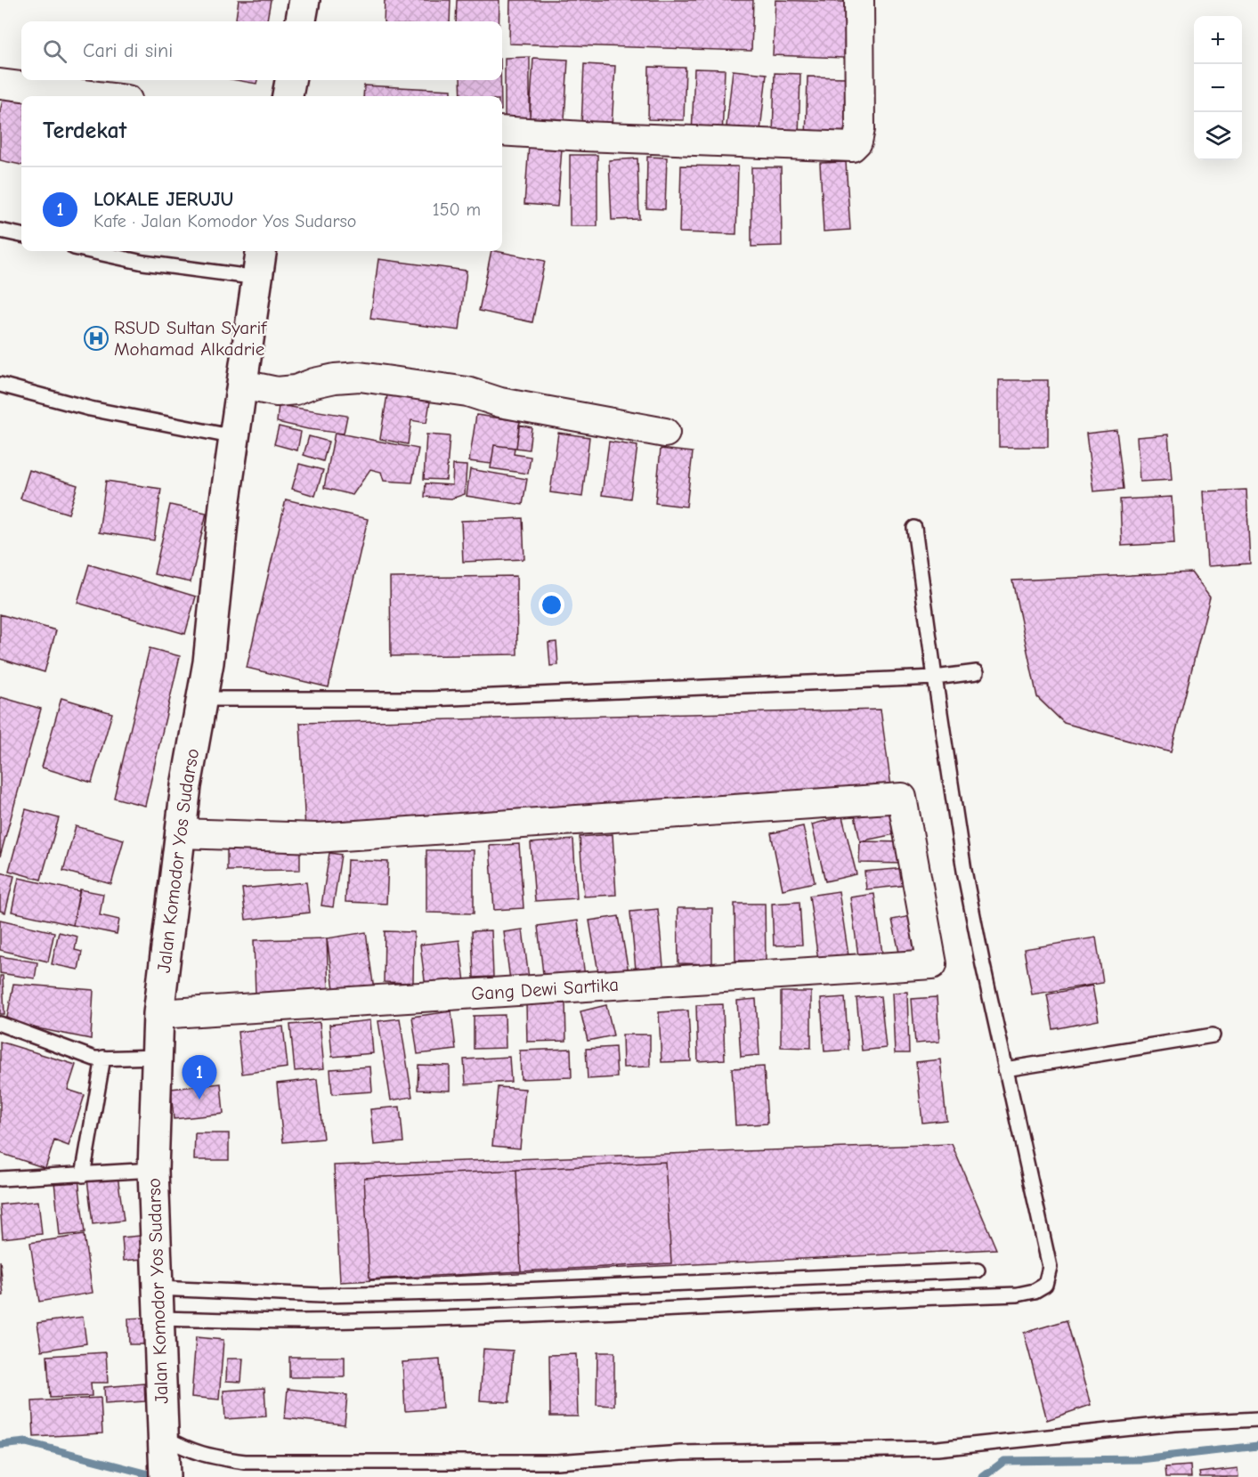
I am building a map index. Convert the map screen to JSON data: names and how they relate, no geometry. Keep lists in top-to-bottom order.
{
  "streets": {
    "street": ["Jalan Komodor Yos Sudarso", "Gang Dewi Sartika"]
  },
  "crossings": [
    ["Jalan Komodor Yos Sudarso", "Gang Dewi Sartika"]
  ],
  "places": {
    "hospital": ["RSUD Sultan Syarif Mohamad Alkadrie"]
  },
  "page": {
    "map_buttons": ["+", "−"],
    "search": "Cari di sini",
    "heading": "Terdekat",
    "list": [
      {
        "mark": "1",
        "name": "LOKALE JERUJU",
        "note": "Kafe · Jalan Komodor Yos Sudarso",
        "value": "150 m"
      }
    ],
    "pins": "1"
  }
}
